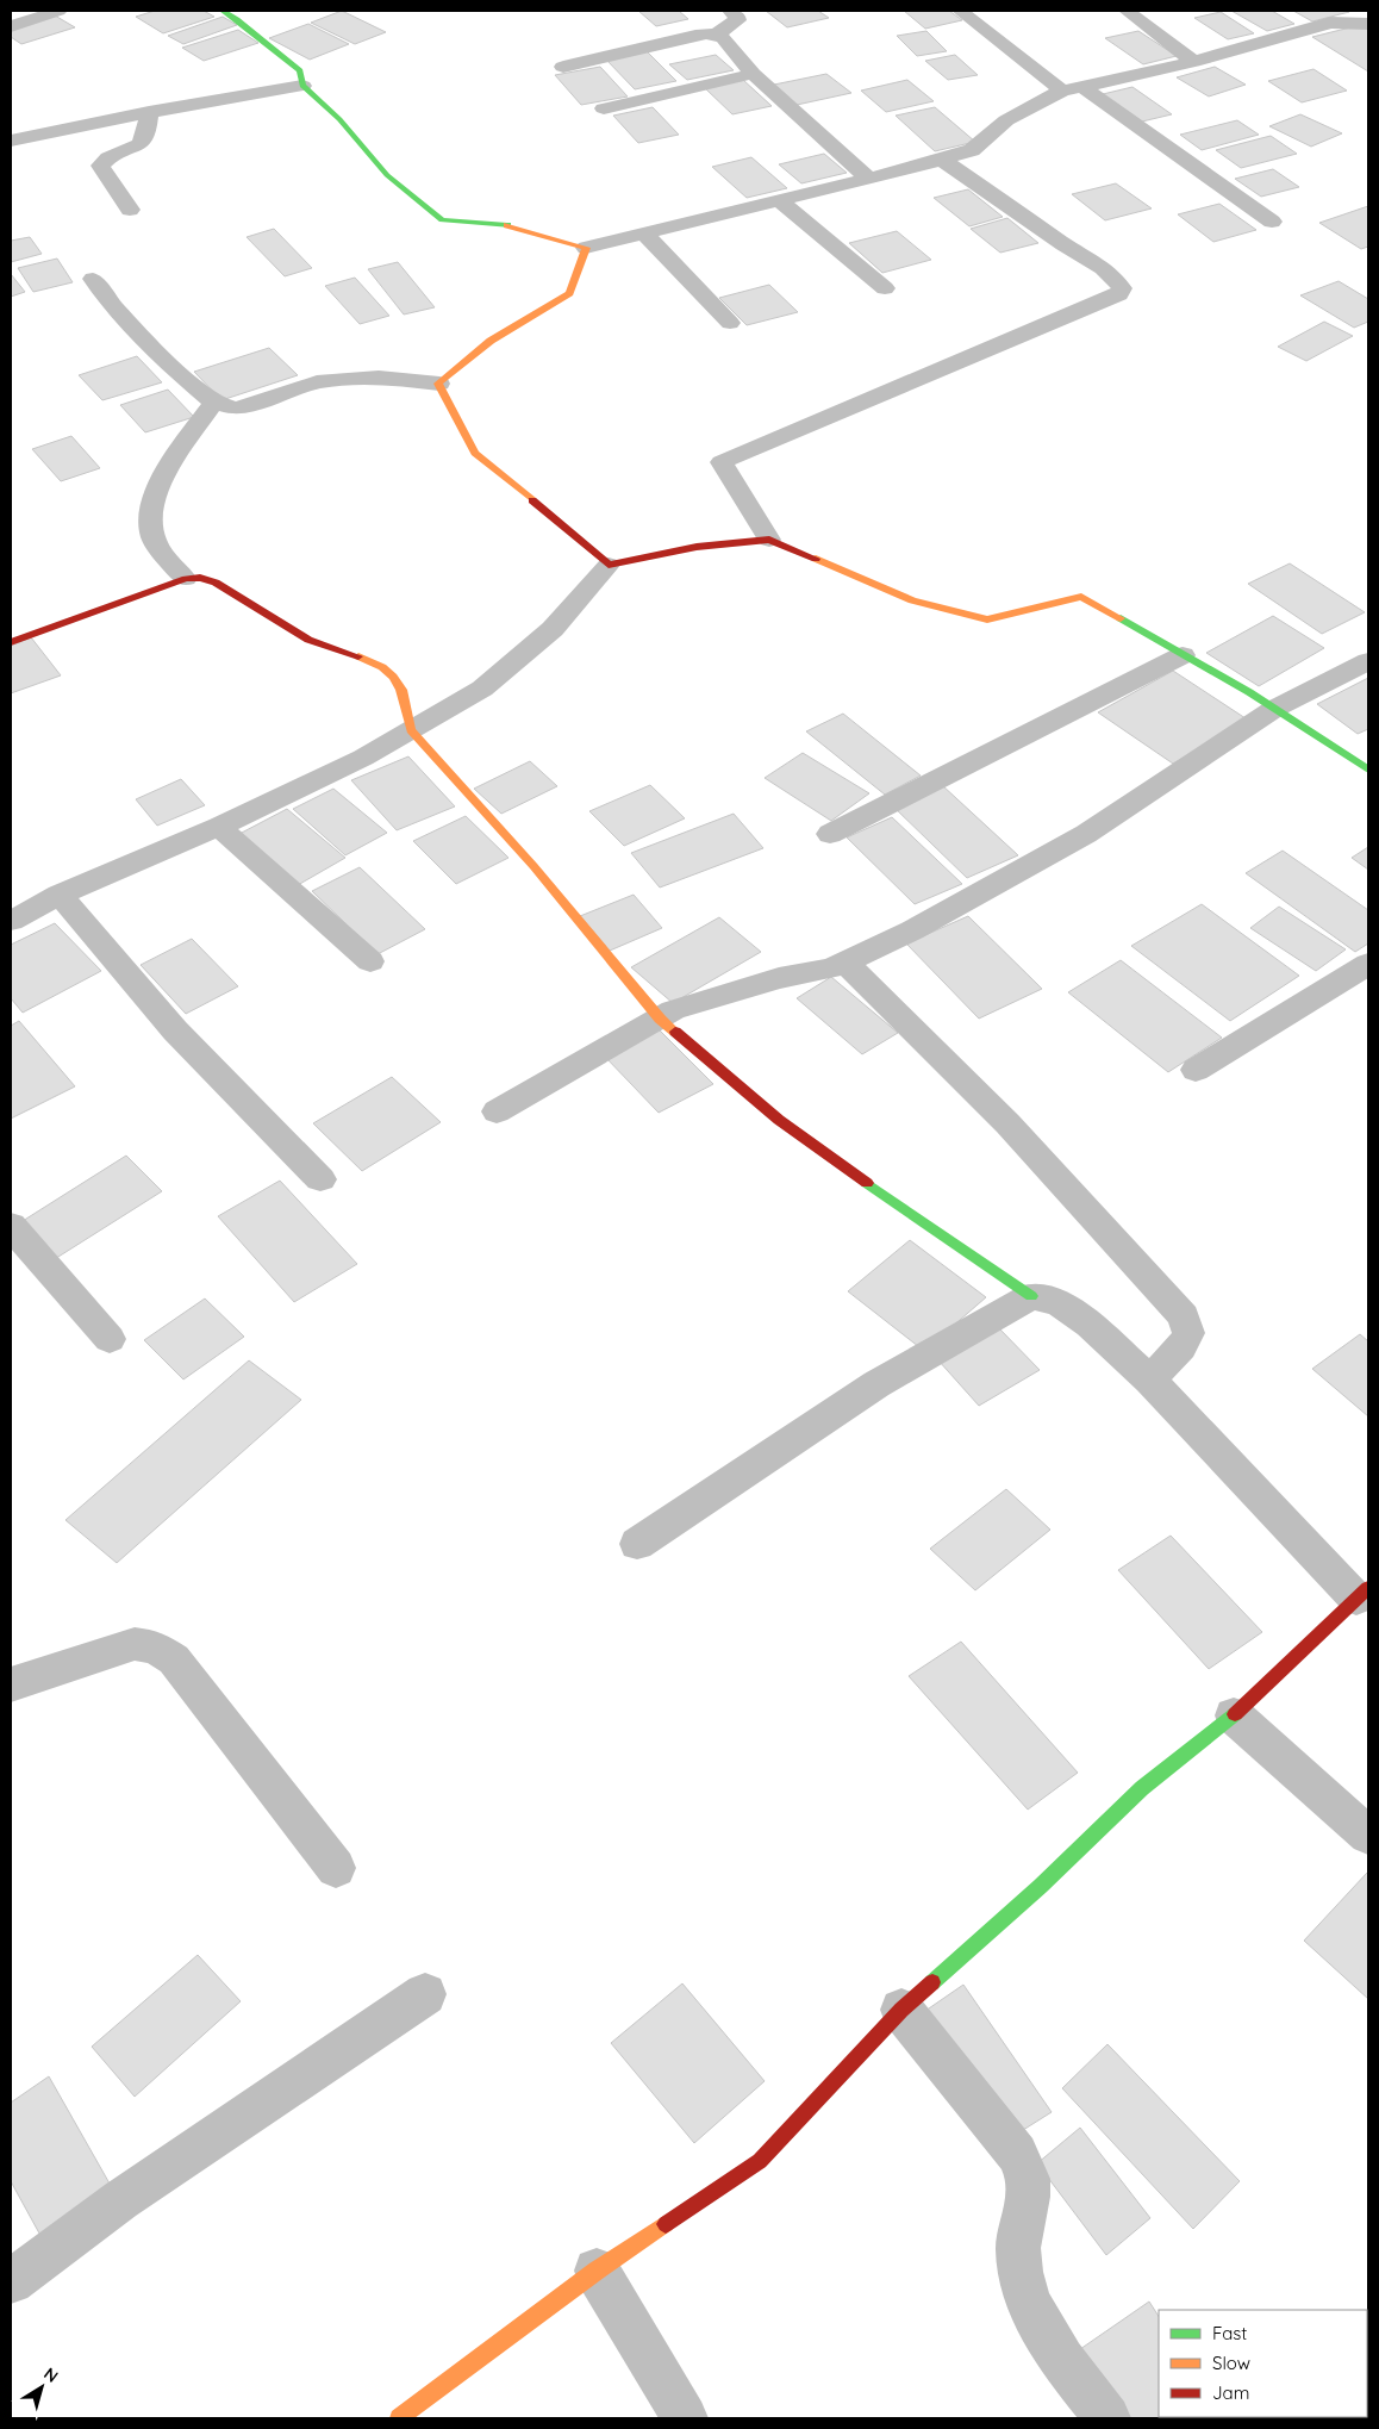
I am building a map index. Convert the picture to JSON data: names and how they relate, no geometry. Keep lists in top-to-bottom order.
{
  "legend": ["Fast", "Slow", "Jam"],
  "north": "top right"
}
